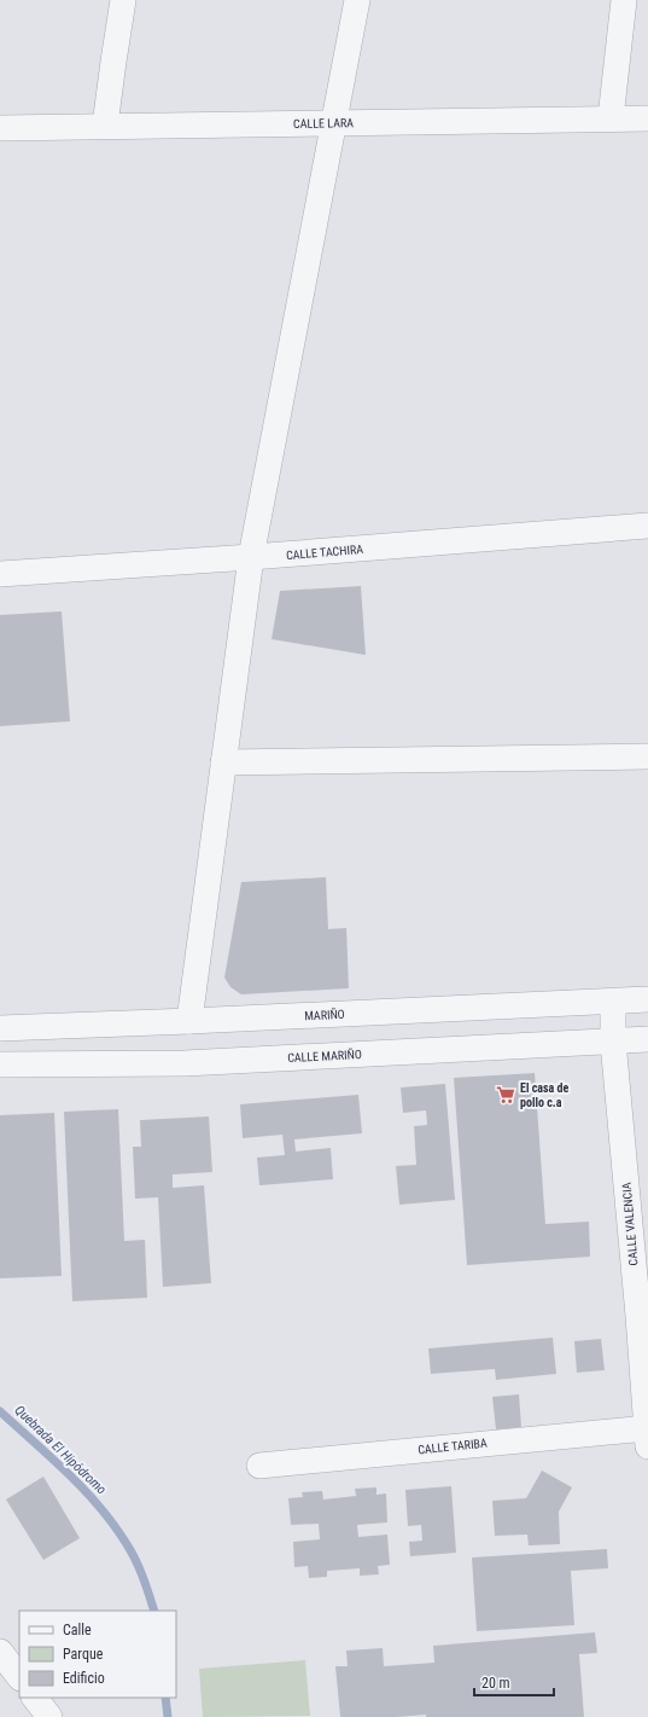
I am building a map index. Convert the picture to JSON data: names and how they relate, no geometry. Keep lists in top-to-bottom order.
{
  "streets": {
    "street": [
      "CALLE LARA",
      "CALLE TACHIRA",
      "MARIÑO",
      "CALLE MARIÑO",
      "CALLE VALENCIA",
      "CALLE TARIBA"
    ]
  },
  "crossings": [
    ["MARIÑO", "CALLE VALENCIA"],
    ["CALLE MARIÑO", "CALLE VALENCIA"],
    ["CALLE VALENCIA", "CALLE TARIBA"]
  ],
  "water": ["Quebrada El Hipódromo"],
  "places": {
    "supermarket": ["El casa de pollo c.a"]
  },
  "legend": ["Calle", "Parque", "Edificio"],
  "scale_bar": "20 m"
}
